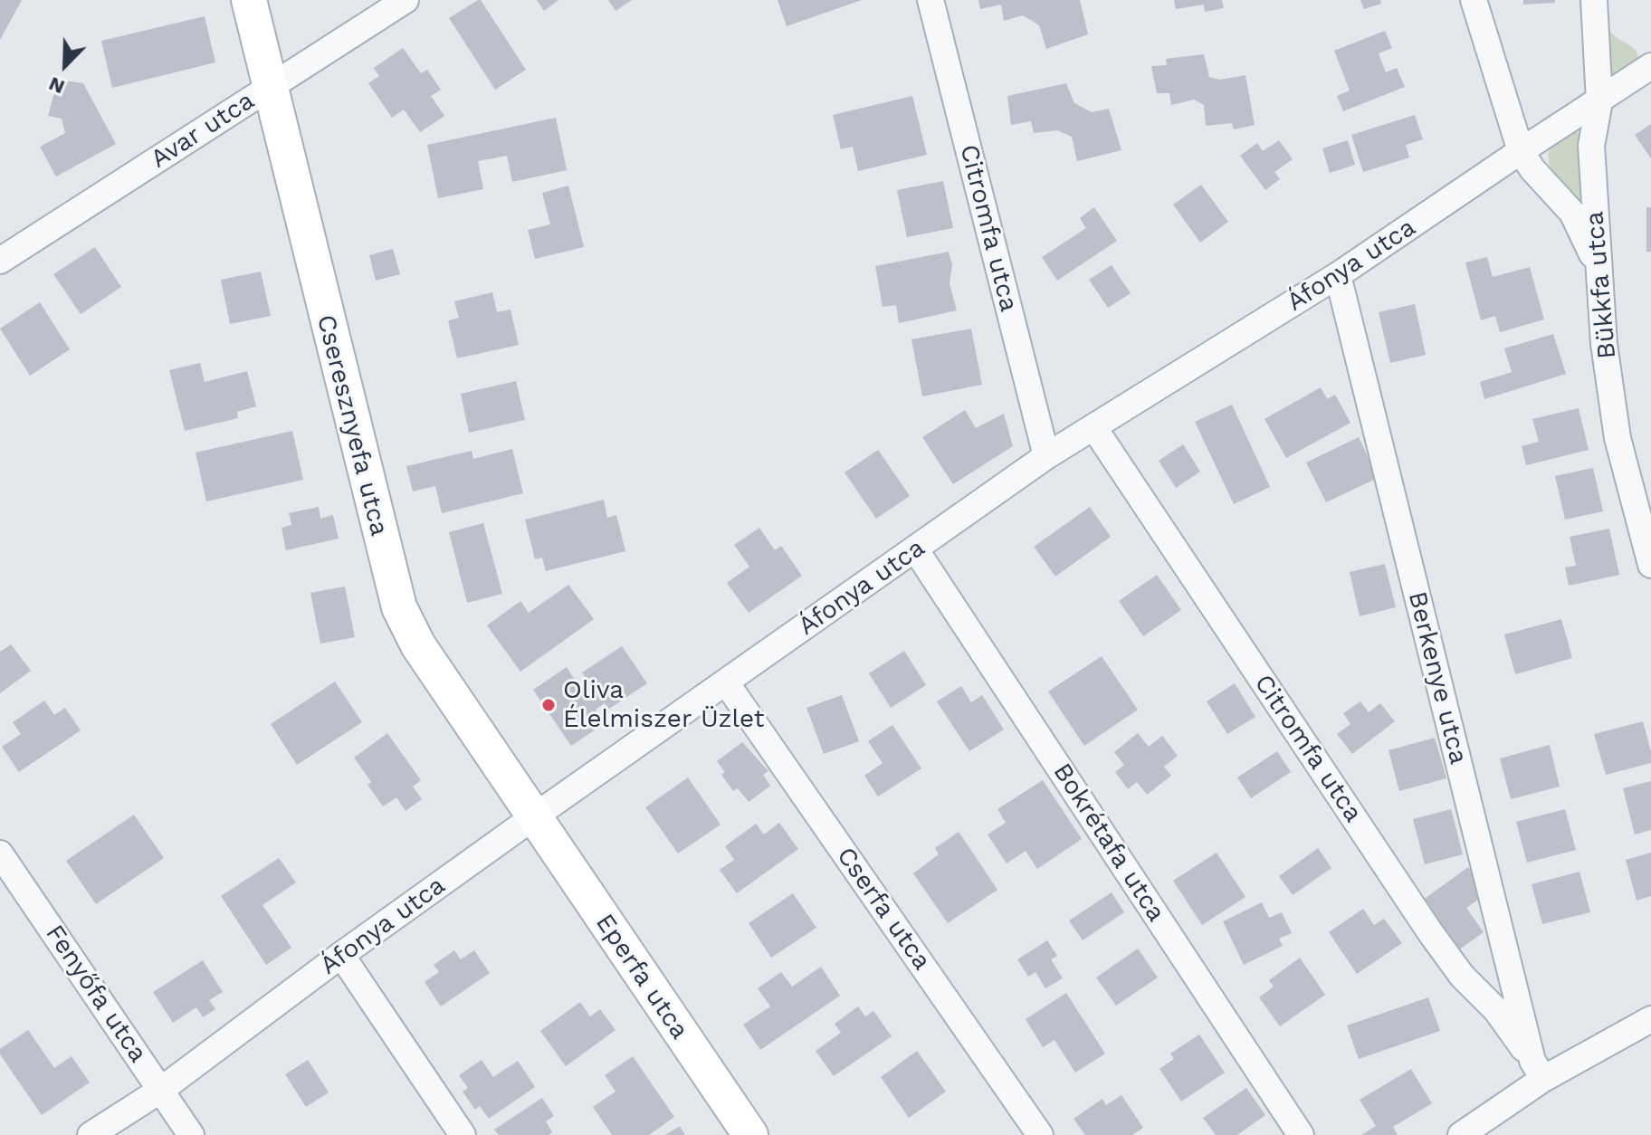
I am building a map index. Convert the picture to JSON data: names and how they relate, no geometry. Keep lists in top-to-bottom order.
{
  "streets": {
    "street": [
      "Avar utca",
      "Citromfa utca",
      "Áfonya utca",
      "Bükkfa utca",
      "Cseresznyefa utca",
      "Berkenye utca",
      "Bokrétafa utca",
      "Cserfa utca",
      "Eperfa utca",
      "Fenyőfa utca"
    ]
  },
  "crossings": [
    ["Avar utca", "Cseresznyefa utca"],
    ["Citromfa utca", "Áfonya utca"],
    ["Citromfa utca", "Berkenye utca"],
    ["Áfonya utca", "Bükkfa utca"],
    ["Áfonya utca", "Cseresznyefa utca"],
    ["Áfonya utca", "Berkenye utca"],
    ["Áfonya utca", "Bokrétafa utca"],
    ["Áfonya utca", "Cserfa utca"],
    ["Áfonya utca", "Eperfa utca"],
    ["Áfonya utca", "Fenyőfa utca"],
    ["Cseresznyefa utca", "Eperfa utca"]
  ],
  "places": ["Oliva Élelmiszer Üzlet"],
  "north": "bottom left"
}
